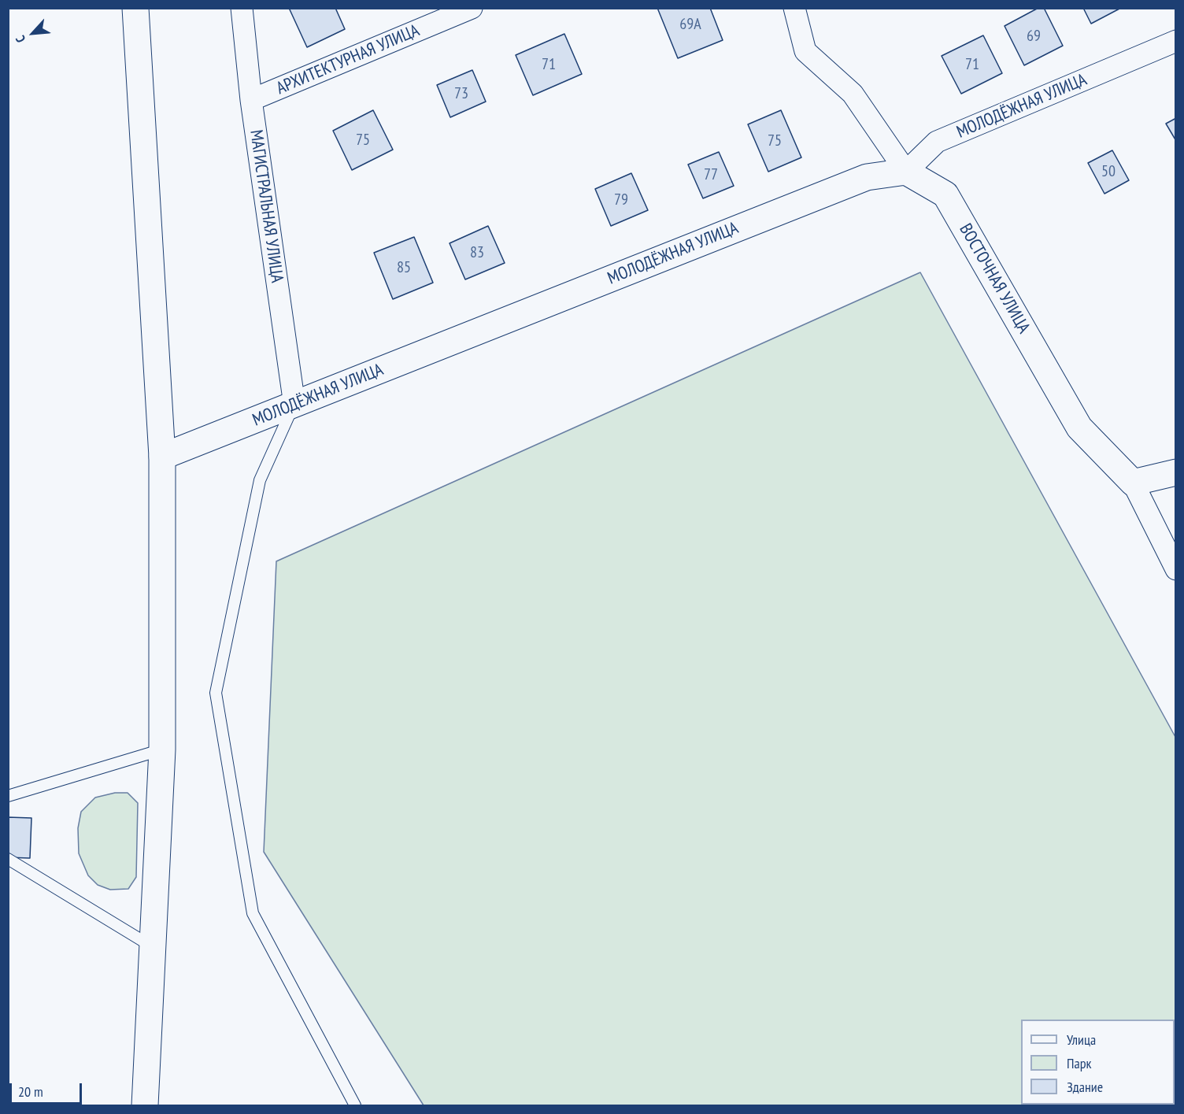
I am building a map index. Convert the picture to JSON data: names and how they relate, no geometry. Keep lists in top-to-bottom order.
{
  "streets": {
    "main road": ["МОЛОДЁЖНАЯ УЛИЦА", "ВОСТОЧНАЯ УЛИЦА"],
    "street": ["АРХИТЕКТУРНАЯ УЛИЦА", "МАГИСТРАЛЬНАЯ УЛИЦА"]
  },
  "crossings": [
    ["АРХИТЕКТУРНАЯ УЛИЦА", "МАГИСТРАЛЬНАЯ УЛИЦА"],
    ["МОЛОДЁЖНАЯ УЛИЦА", "МАГИСТРАЛЬНАЯ УЛИЦА"],
    ["МОЛОДЁЖНАЯ УЛИЦА", "ВОСТОЧНАЯ УЛИЦА"]
  ],
  "house_numbers": [
    "69А",
    "69",
    "71",
    "71",
    "73",
    "75",
    "75",
    "50",
    "77",
    "79",
    "83",
    "85"
  ],
  "legend": ["Улица", "Парк", "Здание"],
  "scale_bar": "20 m",
  "north": "bottom left"
}
